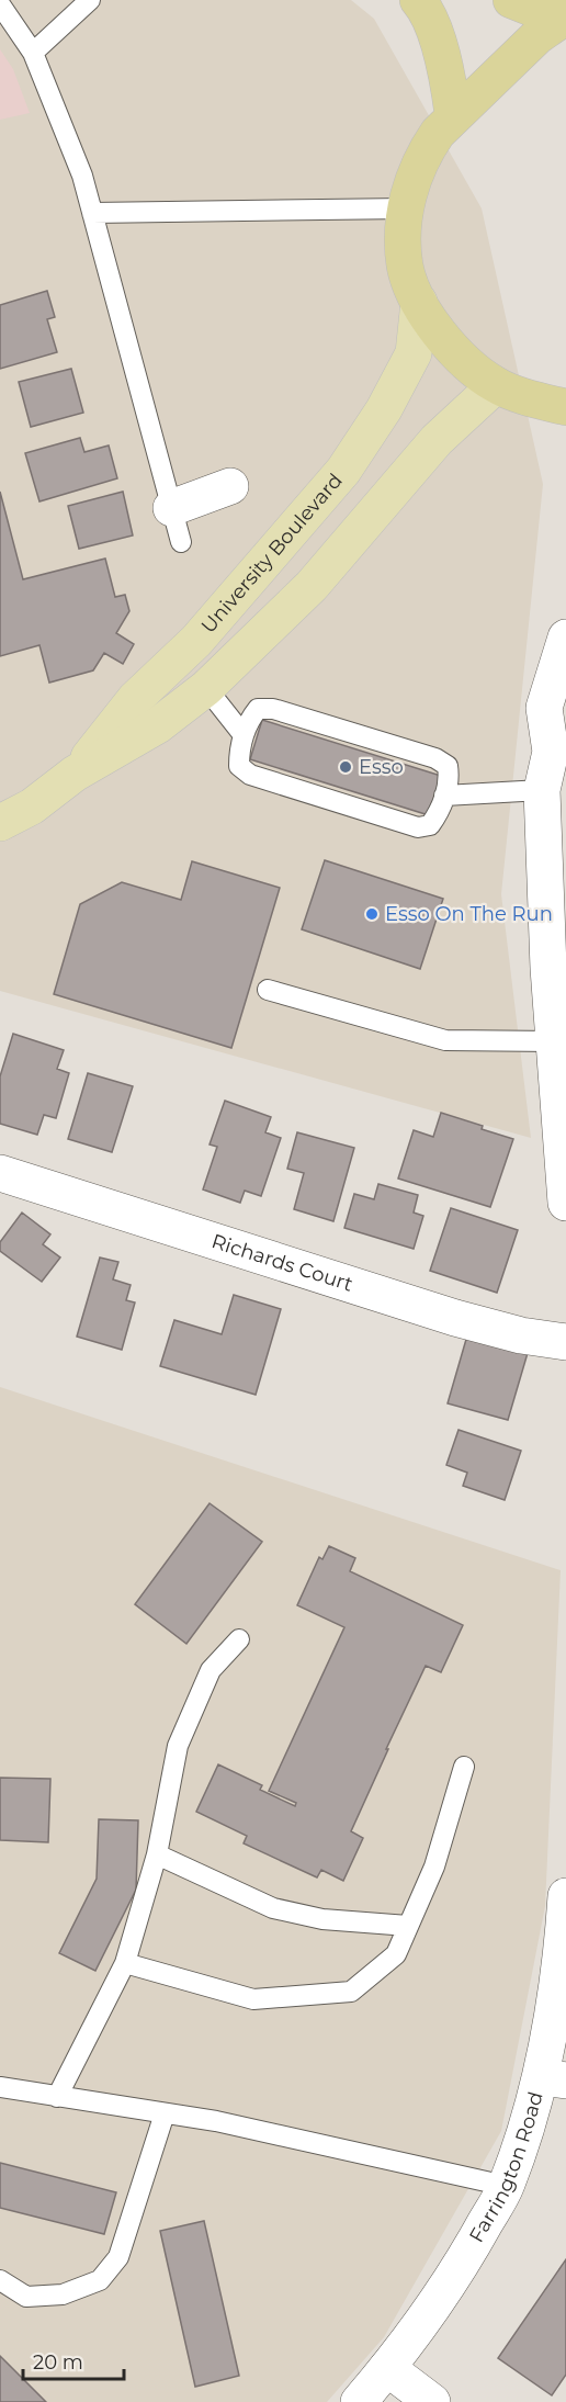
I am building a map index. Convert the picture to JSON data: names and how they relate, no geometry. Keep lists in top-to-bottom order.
{
  "streets": {
    "main road": ["University Boulevard"],
    "street": ["Richards Court", "Farrington Road"]
  },
  "places": ["Esso", "Esso On The Run"],
  "scale_bar": "20 m"
}
